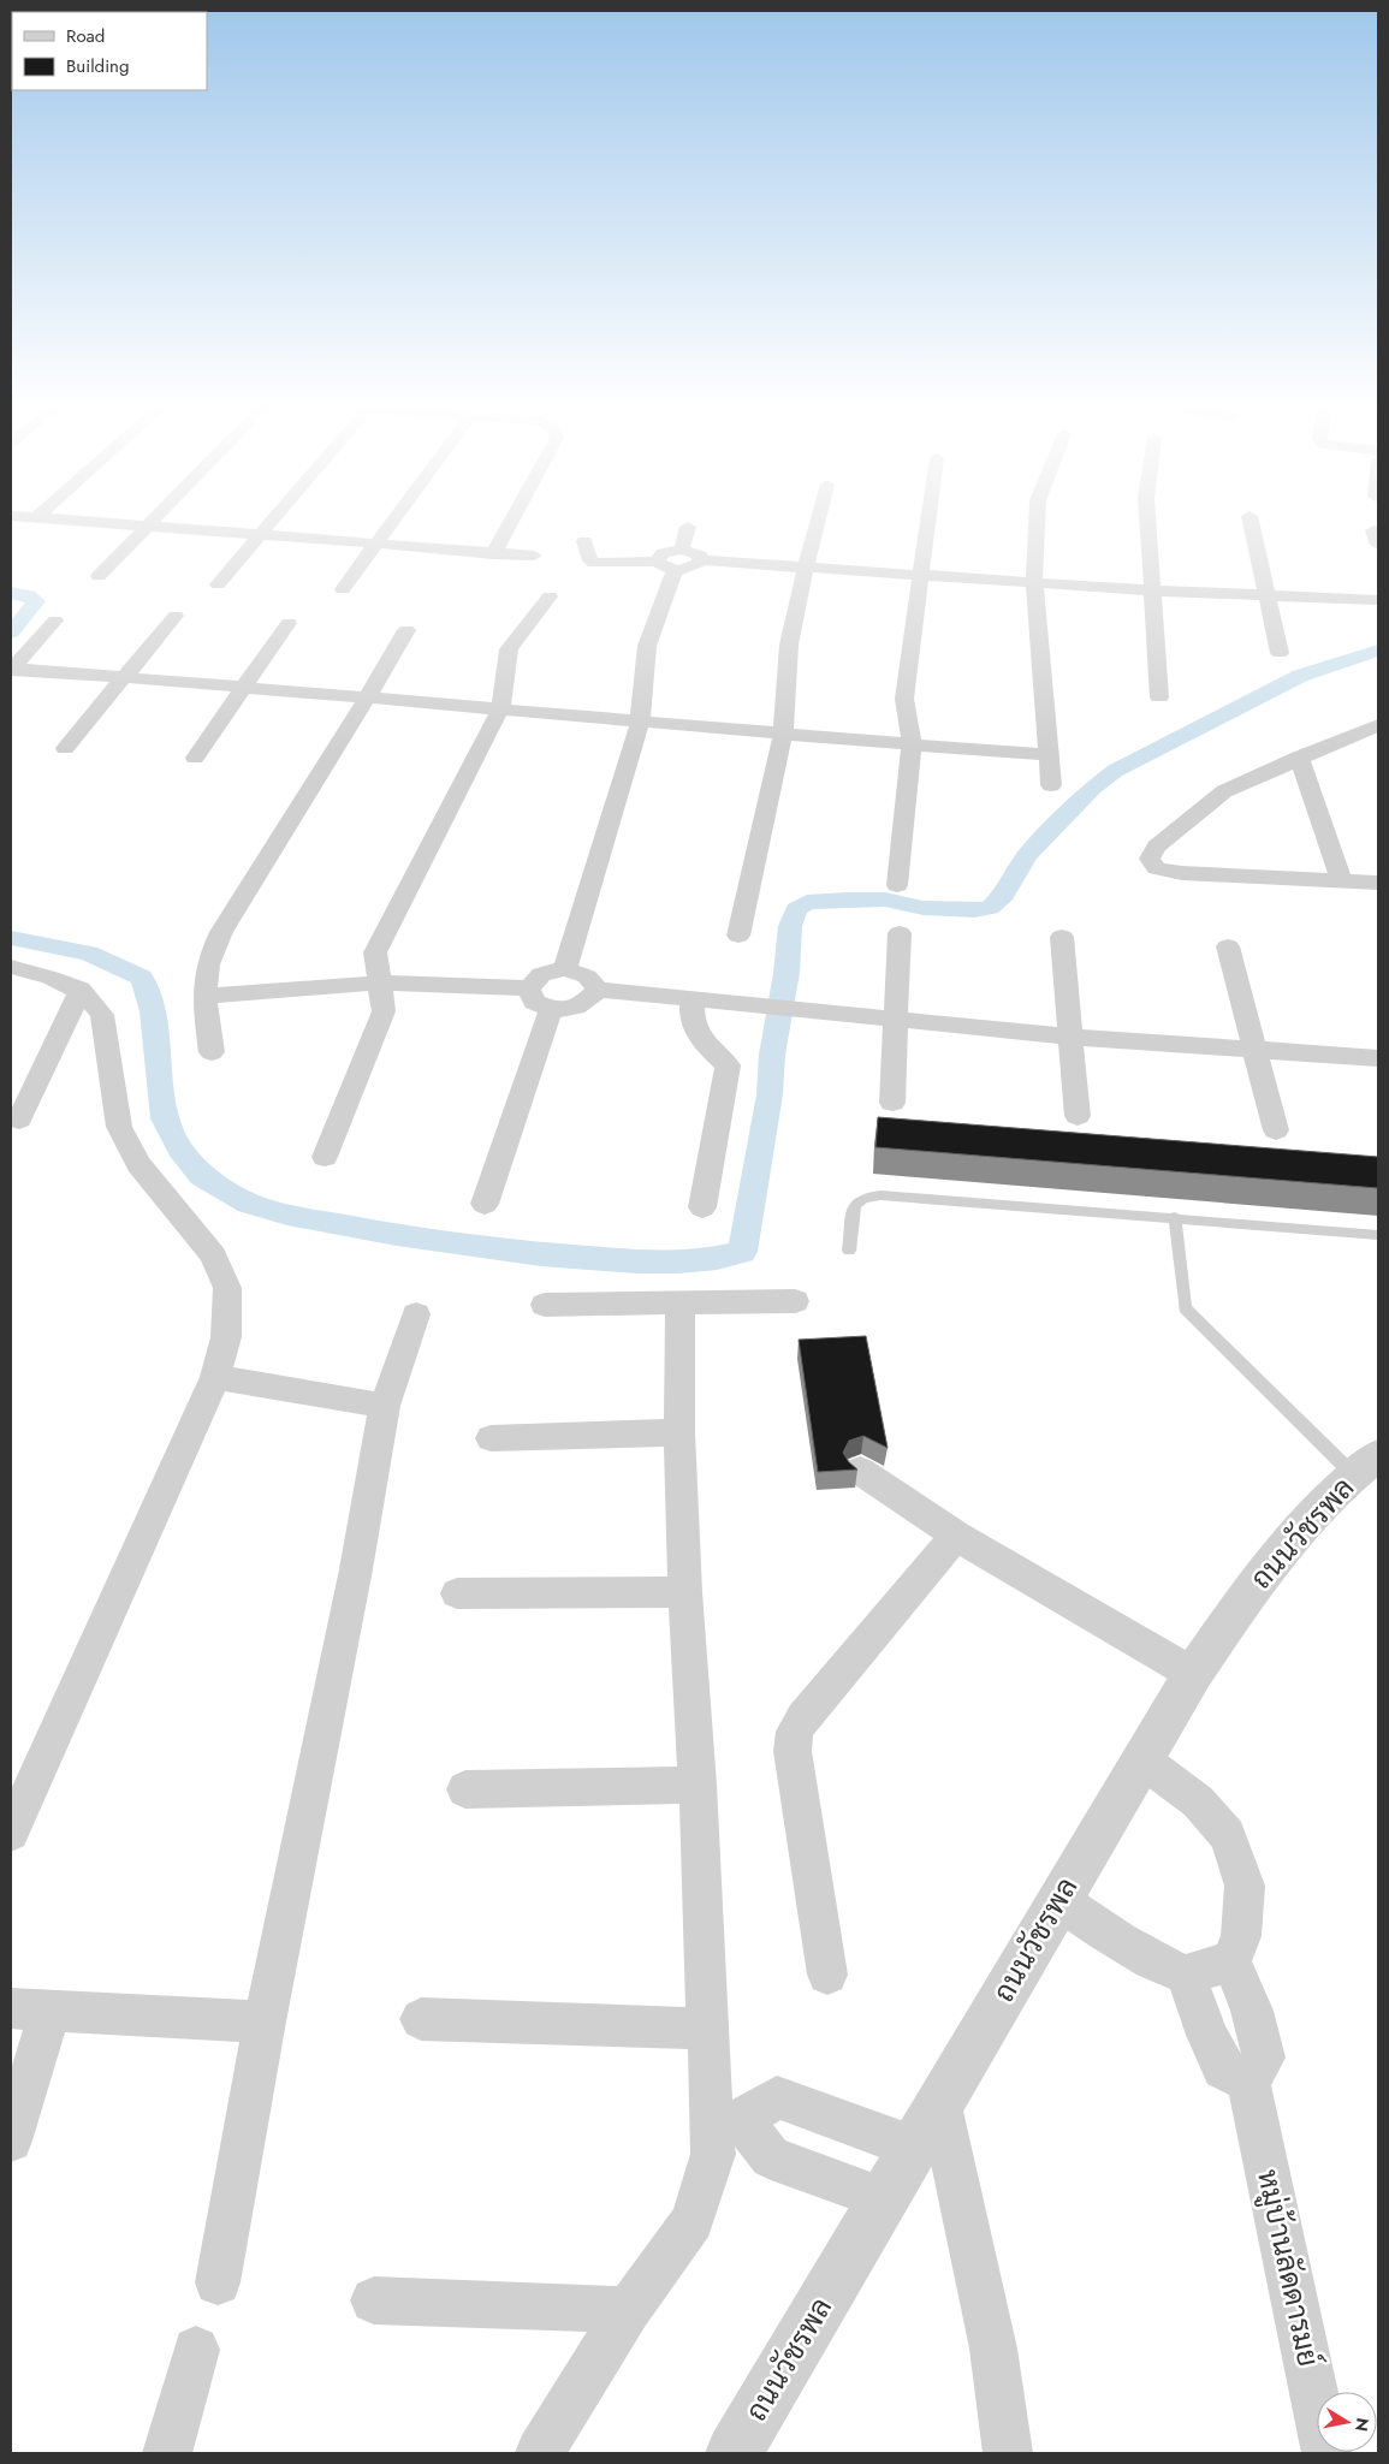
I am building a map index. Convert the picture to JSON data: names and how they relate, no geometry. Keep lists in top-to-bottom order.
{
  "streets": {
    "street": ["ถนนวัชรพล", "หมู่บ้านลัดดารมย์"]
  },
  "legend": ["Road", "Building"],
  "north": "right"
}
